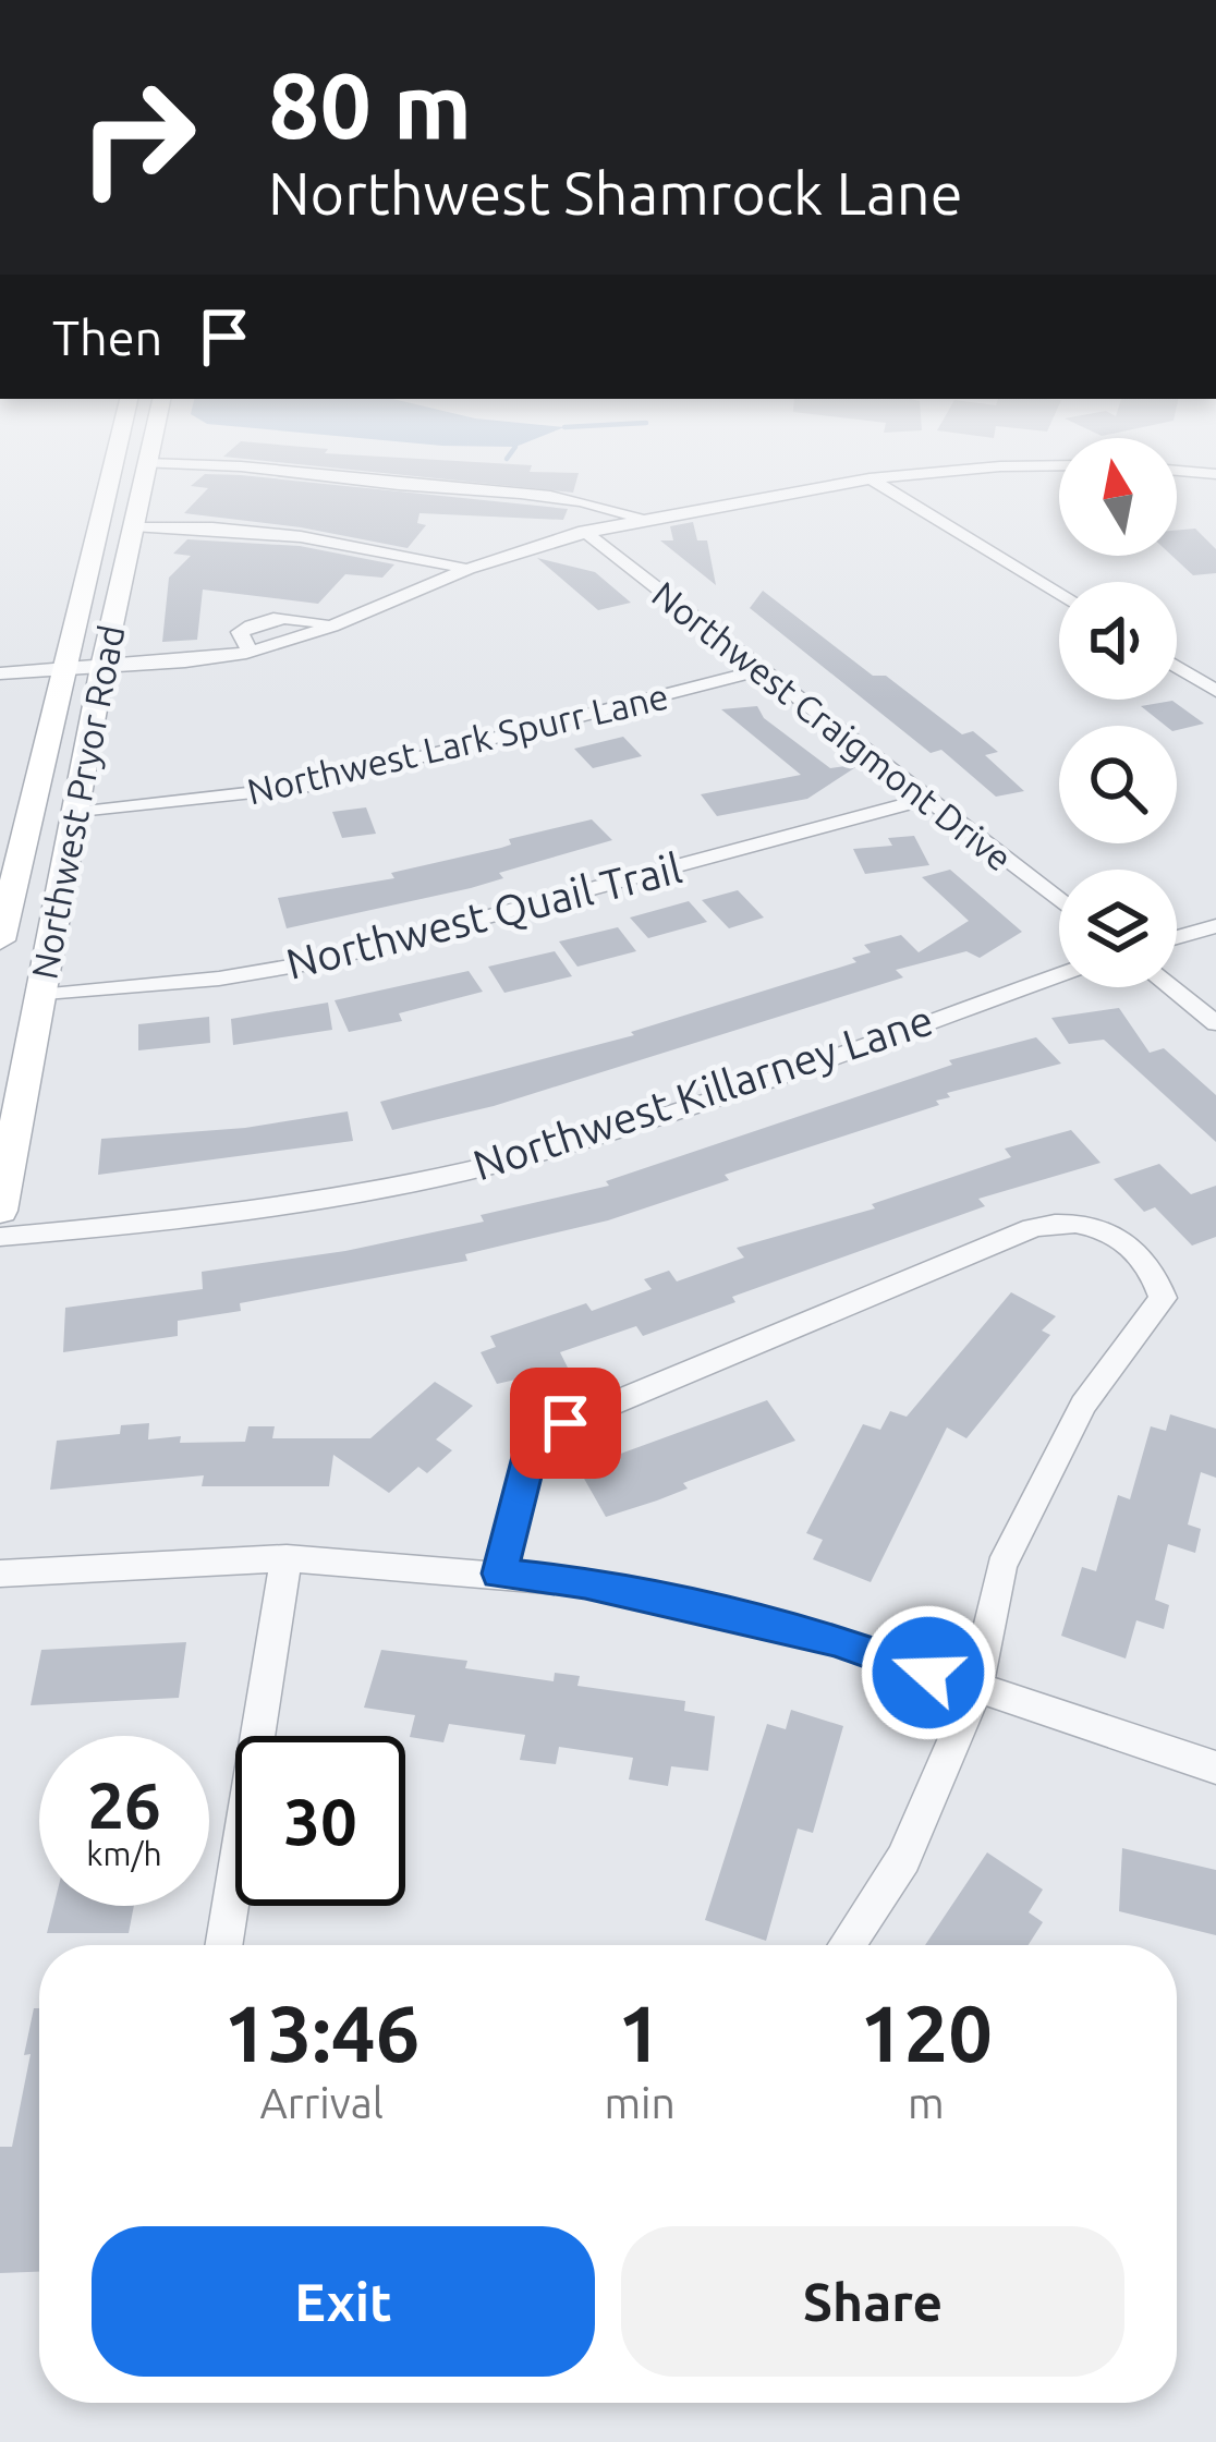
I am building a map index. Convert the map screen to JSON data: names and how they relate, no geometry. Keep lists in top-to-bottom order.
{
  "streets": {
    "main road": ["Northwest Pryor Road"],
    "street": [
      "Northwest Craigmont Drive",
      "Northwest Lark Spurr Lane",
      "Northwest Quail Trail",
      "Northwest Killarney Lane"
    ]
  },
  "crossings": [
    ["Northwest Craigmont Drive", "Northwest Lark Spurr Lane"],
    ["Northwest Craigmont Drive", "Northwest Quail Trail"],
    ["Northwest Lark Spurr Lane", "Northwest Pryor Road"],
    ["Northwest Pryor Road", "Northwest Quail Trail"]
  ],
  "north": "top",
  "page": {
    "turn": ["80 m", "Northwest Shamrock Lane"],
    "then": "Then",
    "speed": "26 km/h",
    "limit": "30",
    "eta": [
      "13:46",
      "Arrival",
      "1",
      "min",
      "120",
      "m"
    ],
    "buttons": ["Exit", "Share"]
  }
}
